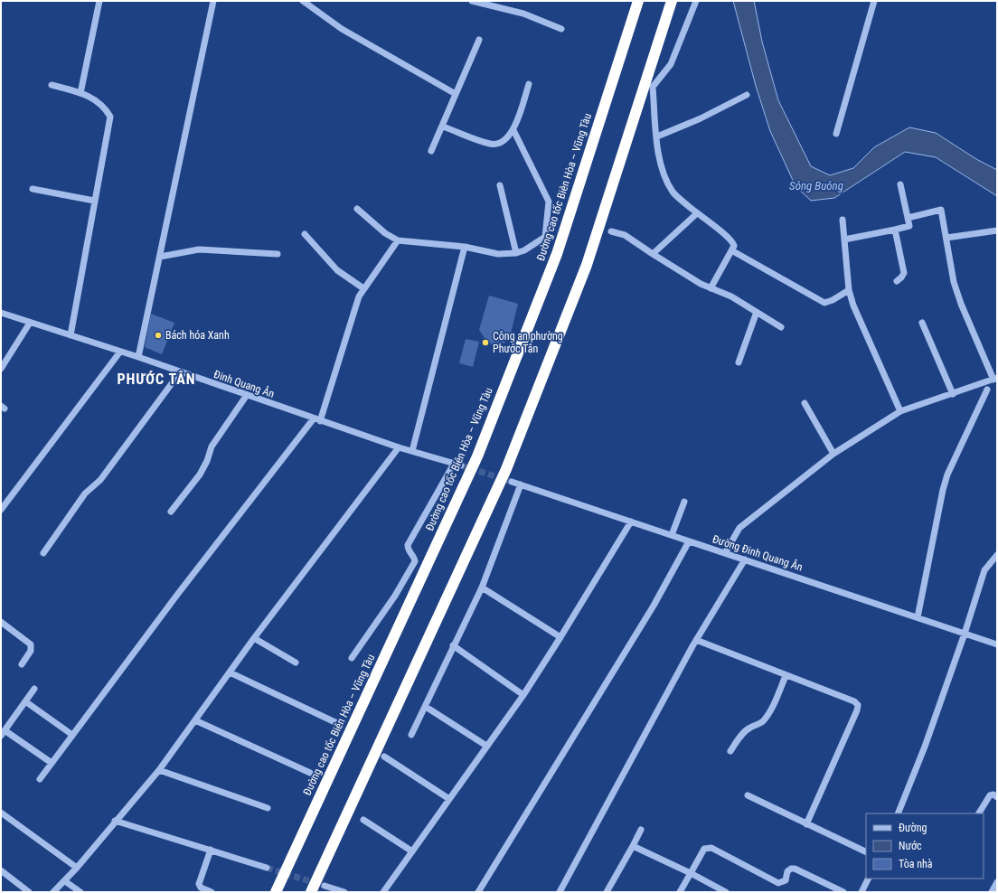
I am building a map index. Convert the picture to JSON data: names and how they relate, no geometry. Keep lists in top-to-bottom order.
{
  "streets": {
    "highway": ["Đường cao tốc Biên Hòa – Vũng Tàu"],
    "street": ["Đinh Quang Ân", "Đường Đinh Quang Ân"]
  },
  "districts": ["PHƯỚC TÂN"],
  "water": ["Sông Buông"],
  "places": ["Bách hóa Xanh", "Công an phường Phước Tân"],
  "legend": ["Đường", "Nước", "Tòa nhà"]
}
